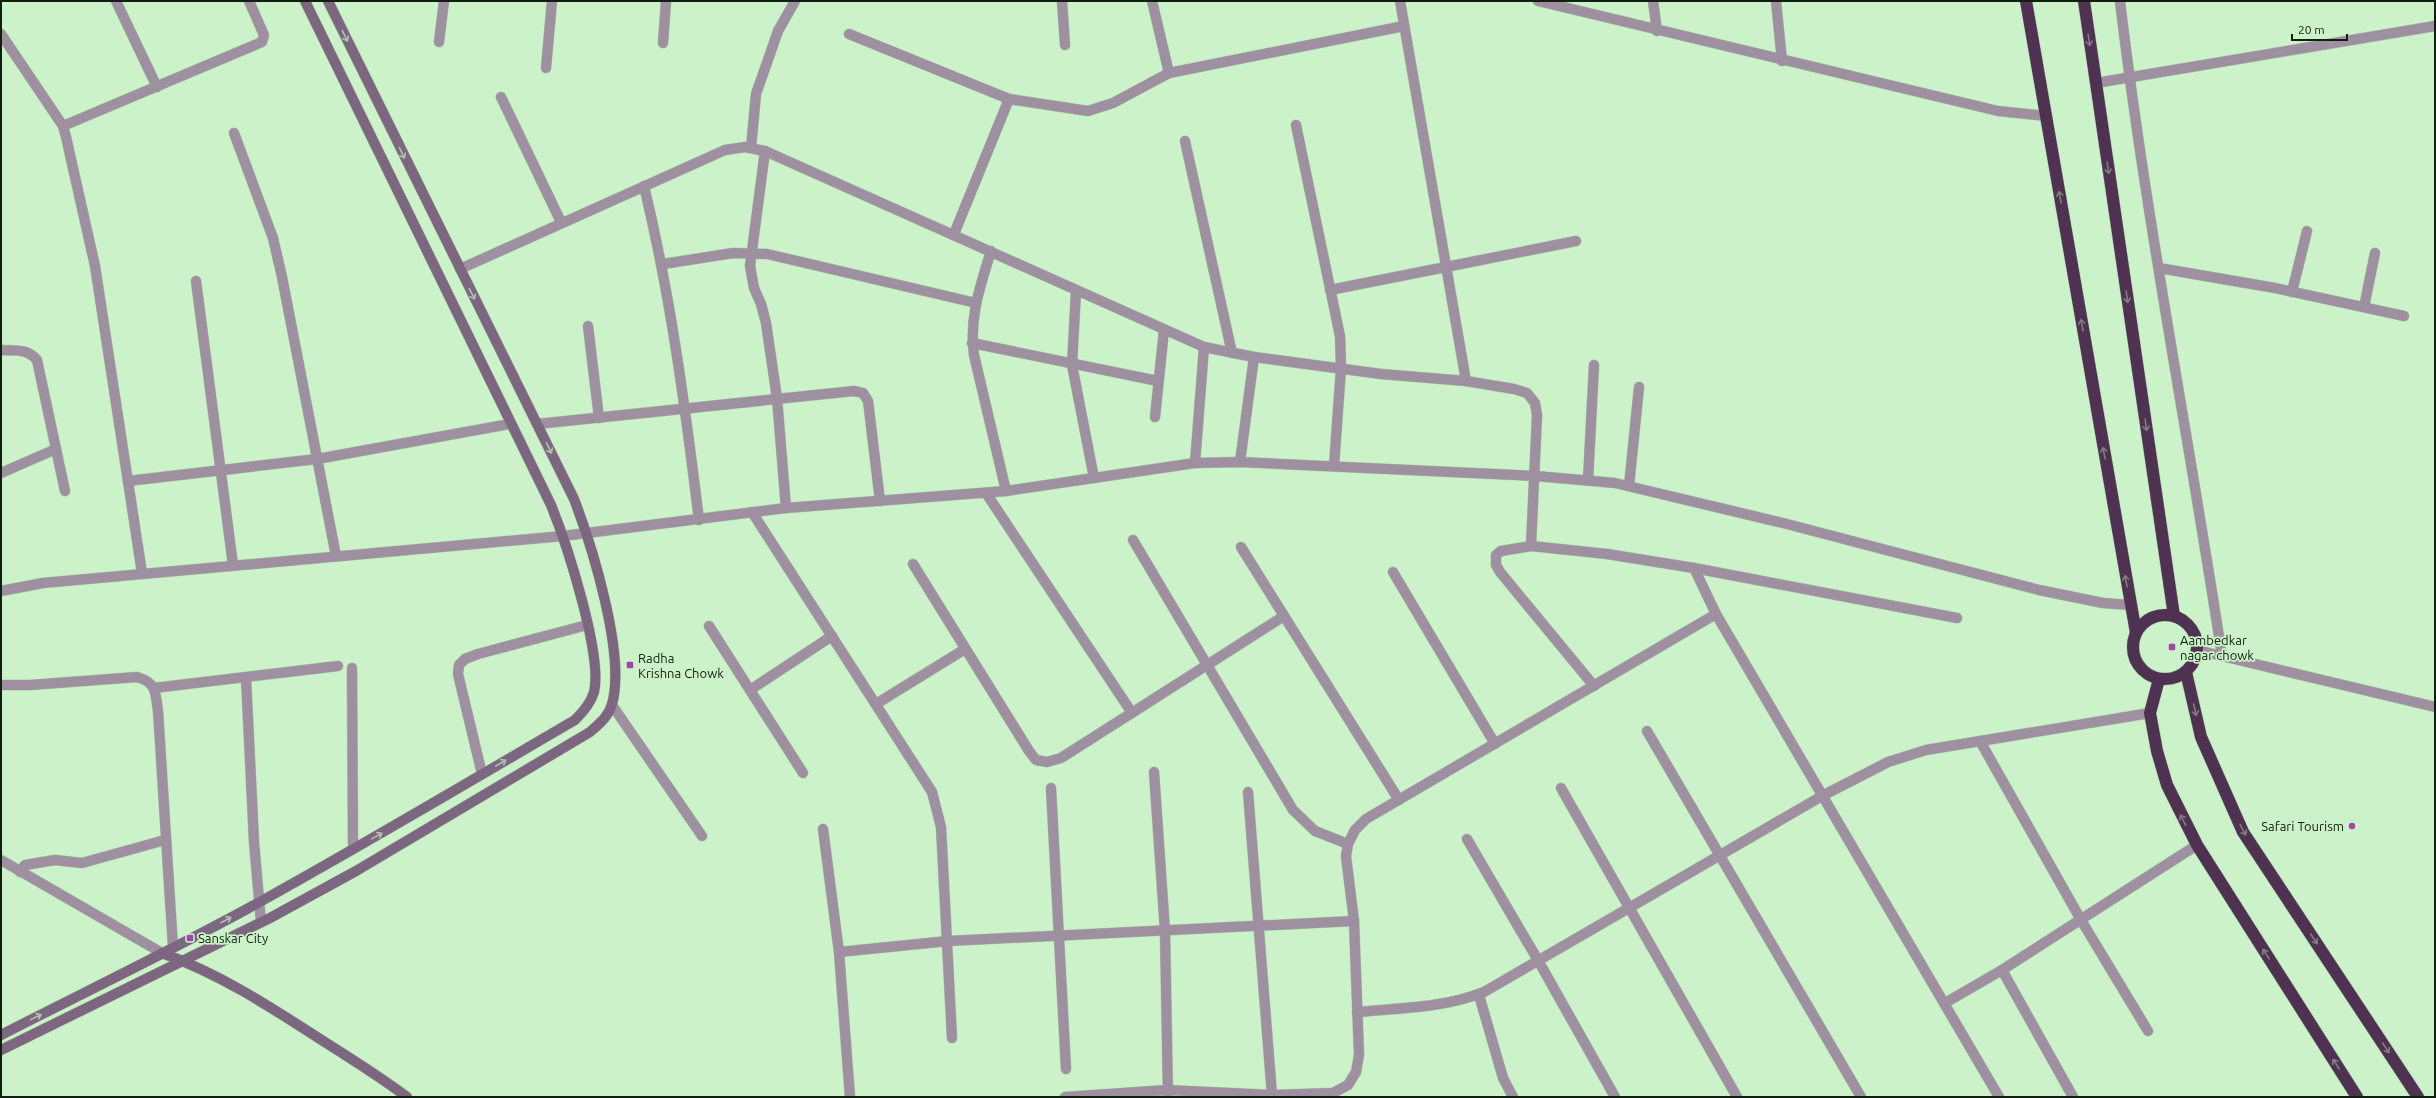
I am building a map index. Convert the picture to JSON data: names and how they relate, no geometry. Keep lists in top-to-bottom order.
{
  "places": {
    "transit": ["Aambedkar nagar chowk", "Radha Krishna Chowk", "Sanskar City"],
    "other": ["Safari Tourism"]
  },
  "scale_bar": "20 m"
}
